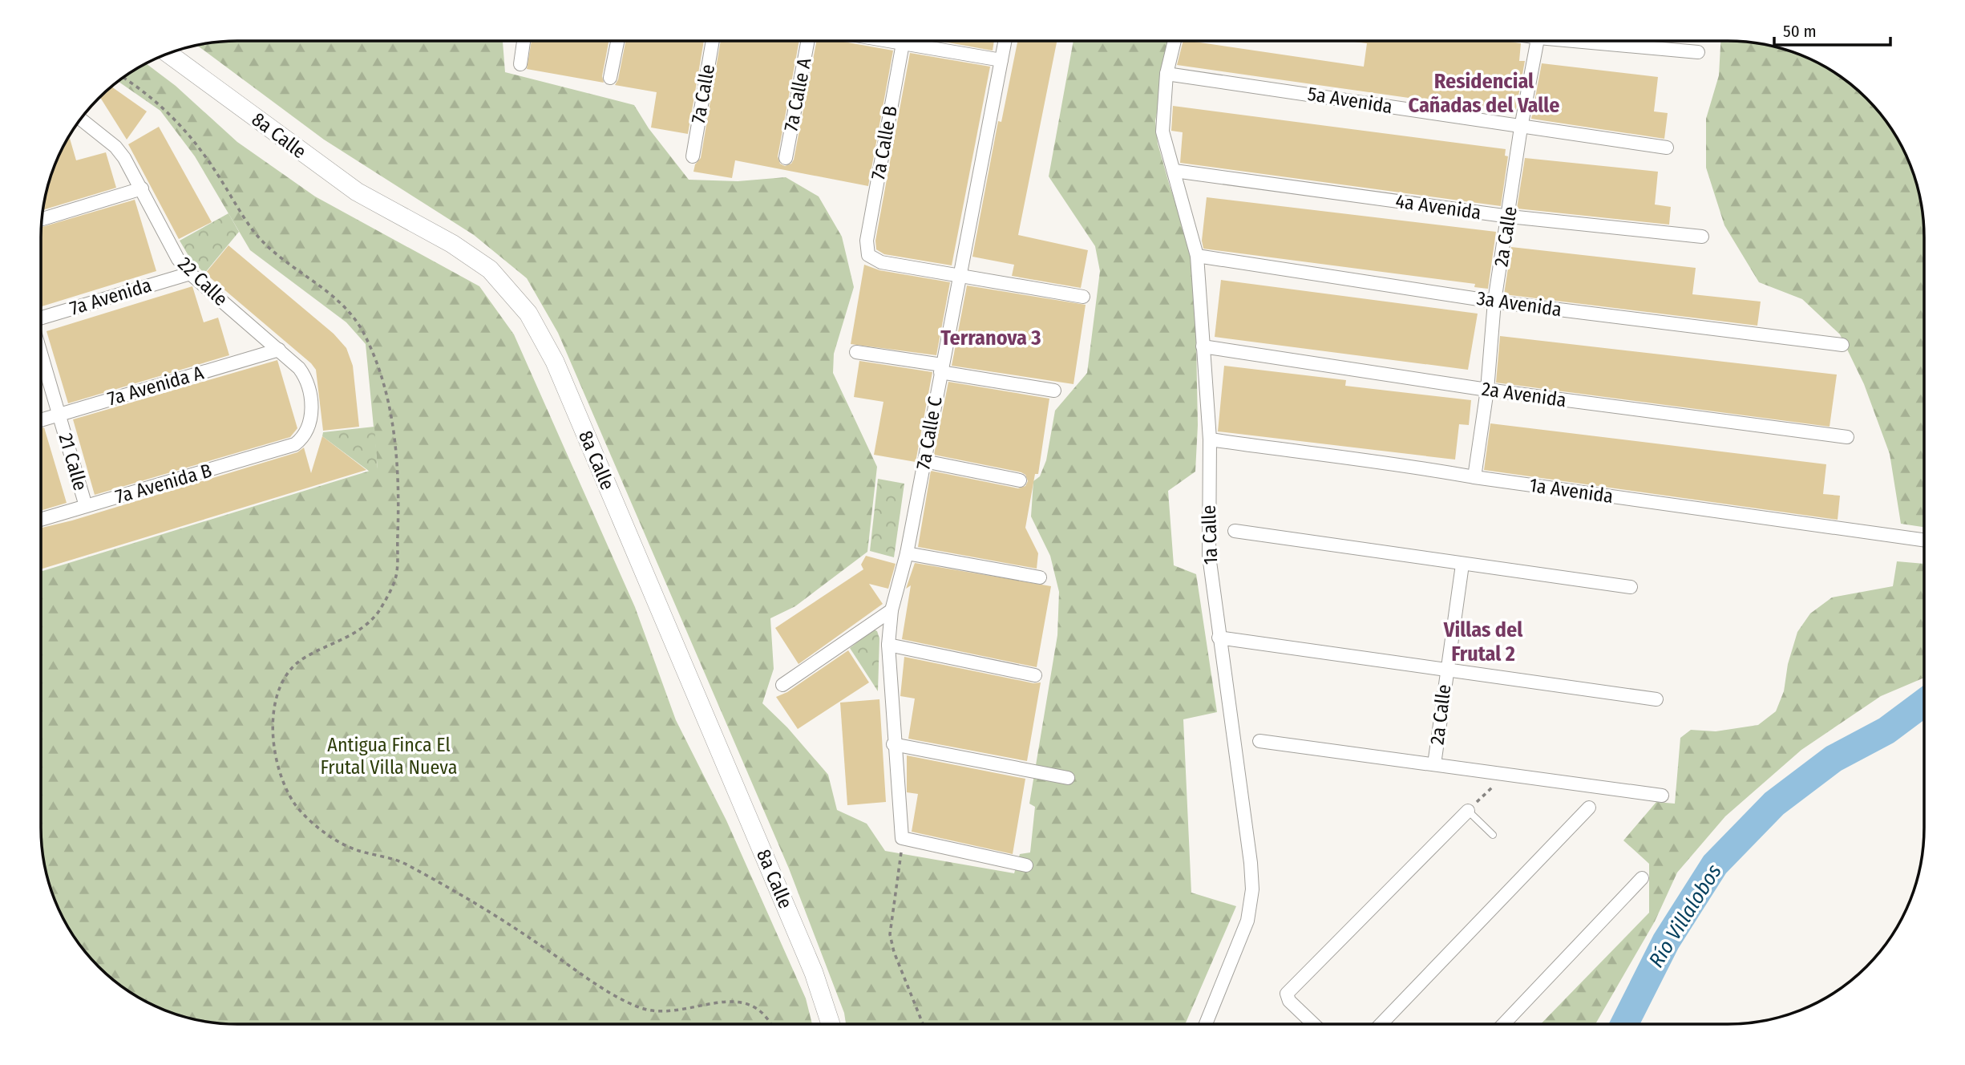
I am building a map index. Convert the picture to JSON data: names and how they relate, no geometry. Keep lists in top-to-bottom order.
{
  "streets": {
    "main road": ["8a Calle"],
    "street": [
      "7a Calle",
      "7a Calle A",
      "5a Avenida",
      "7a Calle B",
      "4a Avenida",
      "2a Calle",
      "22 Calle",
      "7a Avenida",
      "3a Avenida",
      "7a Avenida A",
      "2a Avenida",
      "7a Calle C",
      "21 Calle",
      "7a Avenida B",
      "1a Avenida",
      "1a Calle"
    ]
  },
  "crossings": [
    ["5a Avenida", "2a Calle"],
    ["5a Avenida", "1a Calle"],
    ["7a Calle B", "7a Calle C"],
    ["4a Avenida", "2a Calle"],
    ["4a Avenida", "1a Calle"],
    ["2a Calle", "3a Avenida"],
    ["2a Calle", "2a Avenida"],
    ["2a Calle", "1a Avenida"],
    ["22 Calle", "7a Avenida"],
    ["22 Calle", "7a Avenida A"],
    ["22 Calle", "7a Avenida B"],
    ["3a Avenida", "1a Calle"],
    ["7a Avenida A", "21 Calle"],
    ["2a Avenida", "1a Calle"],
    ["21 Calle", "7a Avenida B"],
    ["1a Avenida", "1a Calle"]
  ],
  "districts": ["Residencial Cañadas del Valle", "Terranova 3", "Villas del Frutal 2"],
  "water": ["Río Villalobos"],
  "parks": ["Antigua Finca El Frutal Villa Nueva"],
  "scale_bar": "50 m"
}
